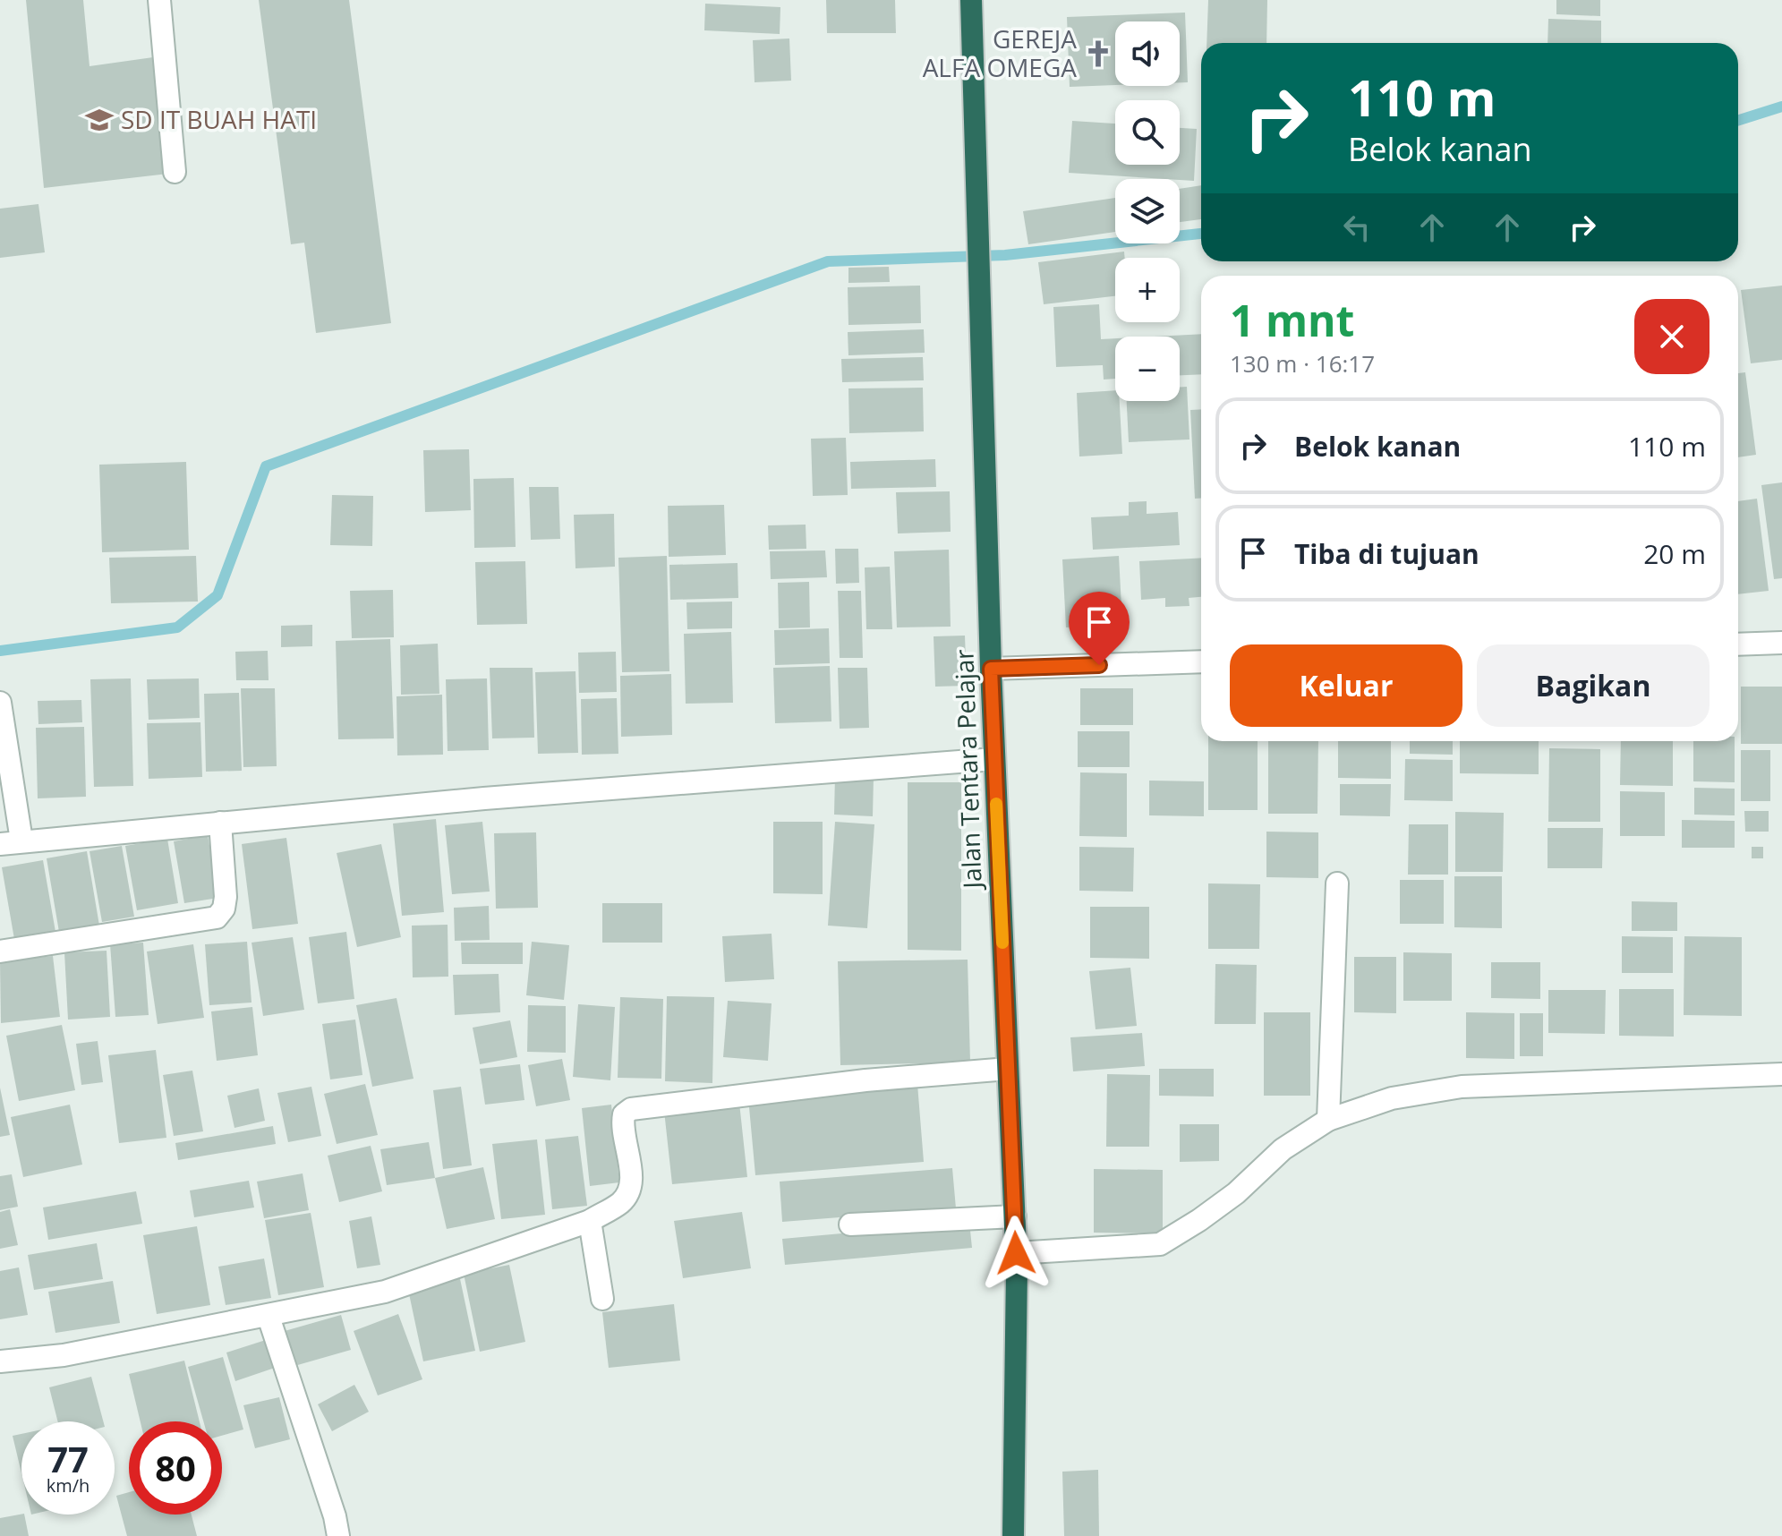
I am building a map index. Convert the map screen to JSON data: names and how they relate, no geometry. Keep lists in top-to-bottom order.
{
  "streets": {
    "highway": ["Jalan Tentara Pelajar"]
  },
  "places": {
    "church": ["GEREJA ALFA OMEGA"],
    "school or university": ["SD IT BUAH HATI"]
  },
  "page": {
    "map_buttons": ["+", "−"],
    "turn": ["110 m", "Belok kanan"],
    "heading": ["1 mnt", "130 m · 16:17"],
    "list": [
      {
        "name": "Belok kanan",
        "value": "110 m"
      },
      {
        "name": "Tiba di tujuan",
        "value": "20 m"
      }
    ],
    "buttons": ["Keluar", "Bagikan"],
    "speed": "77 km/h",
    "limit": "80"
  }
}
